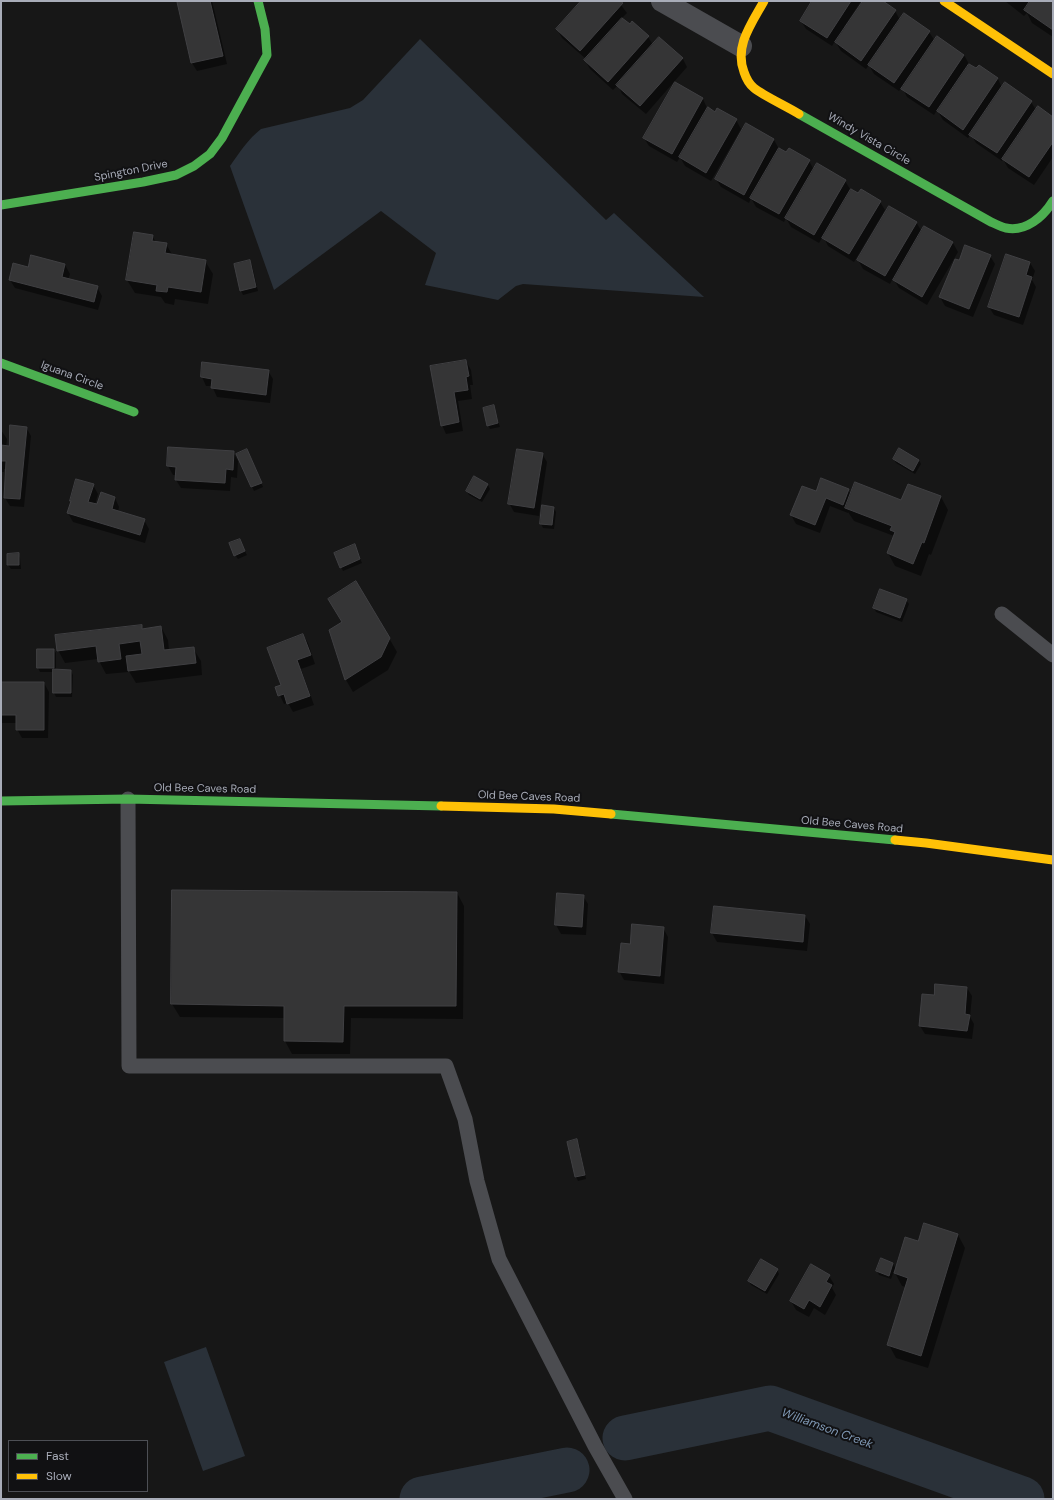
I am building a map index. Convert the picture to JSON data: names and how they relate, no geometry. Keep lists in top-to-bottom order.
{
  "streets": {
    "street": [
      "Windy Vista Circle",
      "Spington Drive",
      "Iguana Circle",
      "Old Bee Caves Road"
    ]
  },
  "water": ["Williamson Creek"],
  "legend": ["Fast", "Slow"]
}
